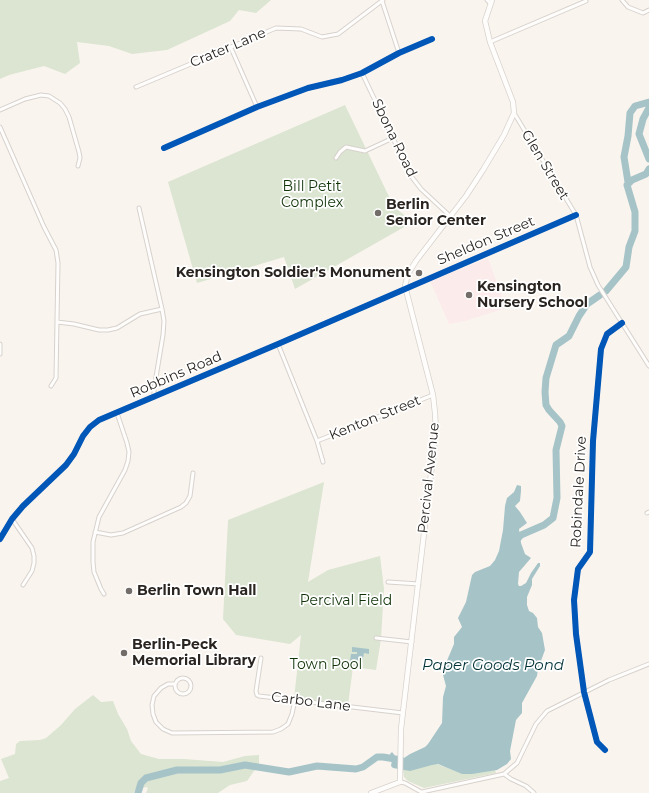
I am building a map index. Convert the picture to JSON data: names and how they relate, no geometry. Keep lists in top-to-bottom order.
{
  "streets": {
    "main road": ["Percival Avenue"],
    "street": [
      "Crater Lane",
      "Sbona Road",
      "Glen Street",
      "Sheldon Street",
      "Robbins Road",
      "Kenton Street",
      "Robindale Drive",
      "Carbo Lane"
    ]
  },
  "crossings": [
    ["Glen Street", "Sheldon Street"],
    ["Glen Street", "Robindale Drive"],
    ["Sheldon Street", "Robbins Road"],
    ["Sheldon Street", "Percival Avenue"],
    ["Robbins Road", "Percival Avenue"],
    ["Kenton Street", "Percival Avenue"],
    ["Percival Avenue", "Carbo Lane"]
  ],
  "water": ["Paper Goods Pond"],
  "parks": ["Bill Petit Complex", "Percival Field", "Town Pool"],
  "places": [
    "Berlin Senior Center",
    "Kensington Soldier's Monument",
    "Kensington Nursery School",
    "Berlin Town Hall",
    "Berlin-Peck Memorial Library"
  ]
}
